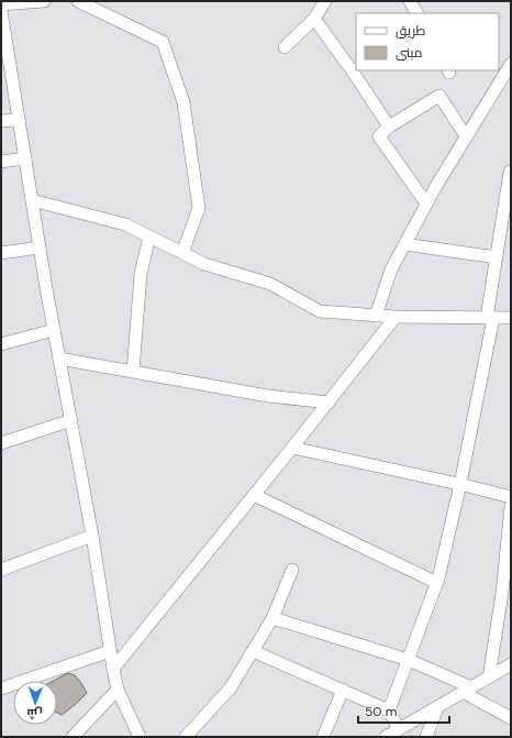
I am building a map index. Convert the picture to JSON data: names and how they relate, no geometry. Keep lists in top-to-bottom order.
{
  "legend": ["طريق", "مبنى"],
  "scale_bar": "50 m",
  "north": "bottom"
}
